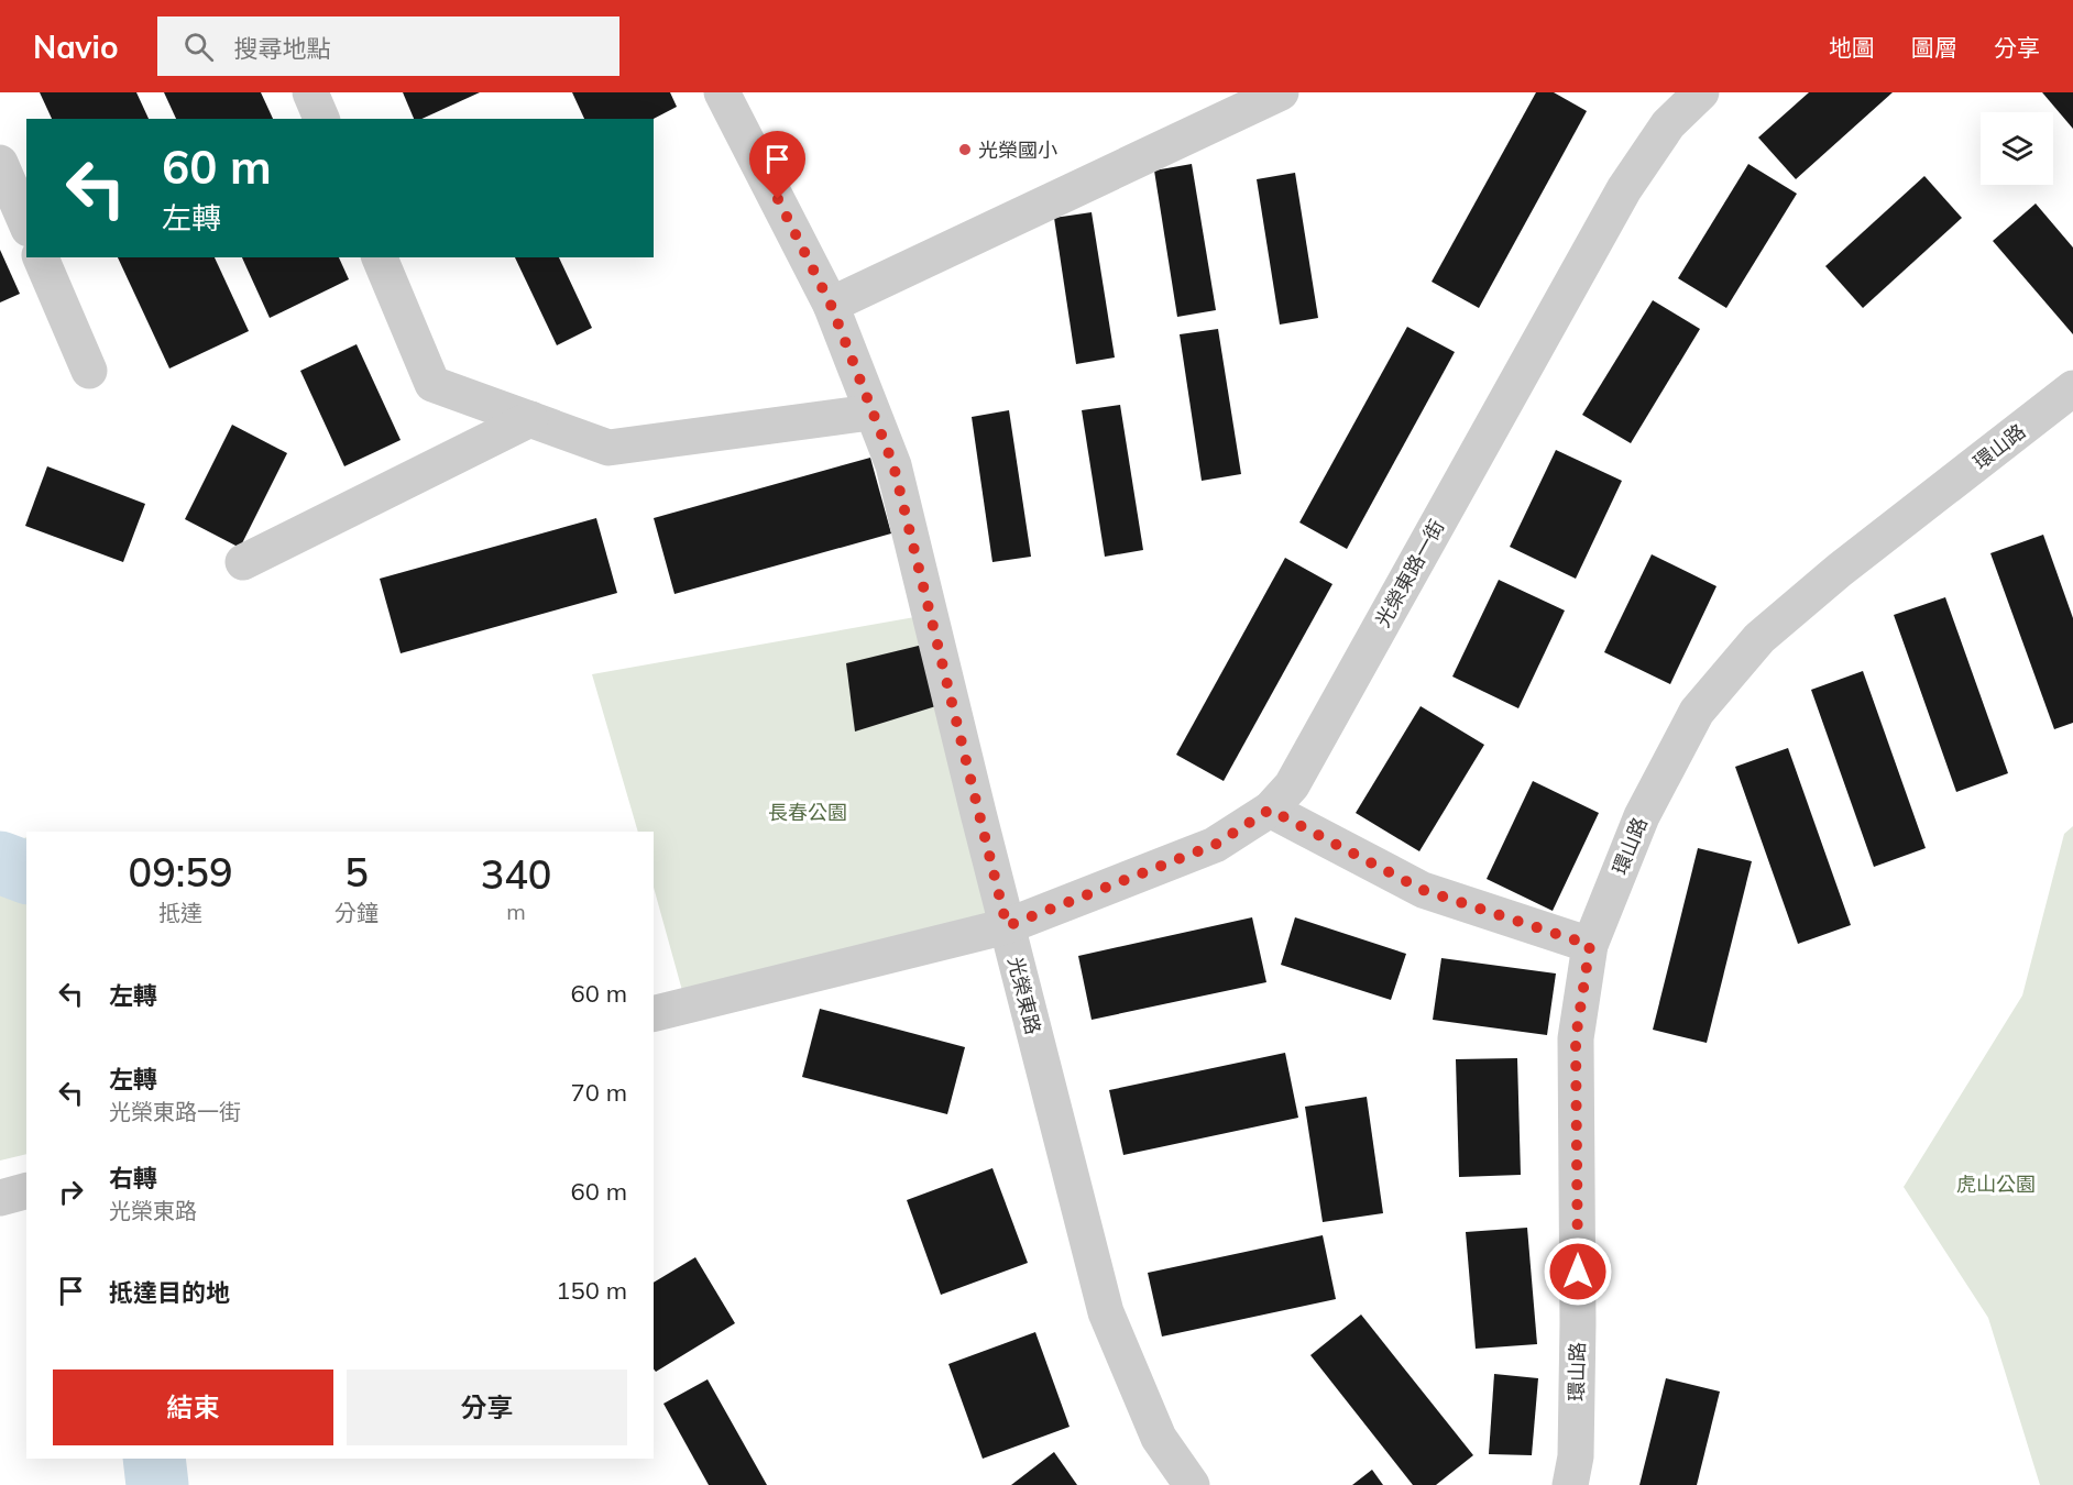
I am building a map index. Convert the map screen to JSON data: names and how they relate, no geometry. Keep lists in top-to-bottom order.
{
  "streets": {
    "street": ["環山路", "光榮東路一街", "光榮東路"]
  },
  "crossings": [
    ["光榮東路一街", "光榮東路"]
  ],
  "parks": ["長春公園", "虎山公園"],
  "places": ["光榮國小"],
  "page": {
    "header": "Navio",
    "search": "搜尋地點",
    "nav": ["地圖", "圖層", "分享"],
    "turn": ["60 m", "左轉"],
    "eta": [
      "09:59",
      "抵達",
      "5",
      "分鐘",
      "340",
      "m"
    ],
    "list": [
      {
        "name": "左轉",
        "value": "60 m"
      },
      {
        "name": "左轉",
        "note": "光榮東路一街",
        "value": "70 m"
      },
      {
        "name": "右轉",
        "note": "光榮東路",
        "value": "60 m"
      },
      {
        "name": "抵達目的地",
        "value": "150 m"
      }
    ],
    "buttons": ["結束", "分享"]
  }
}
